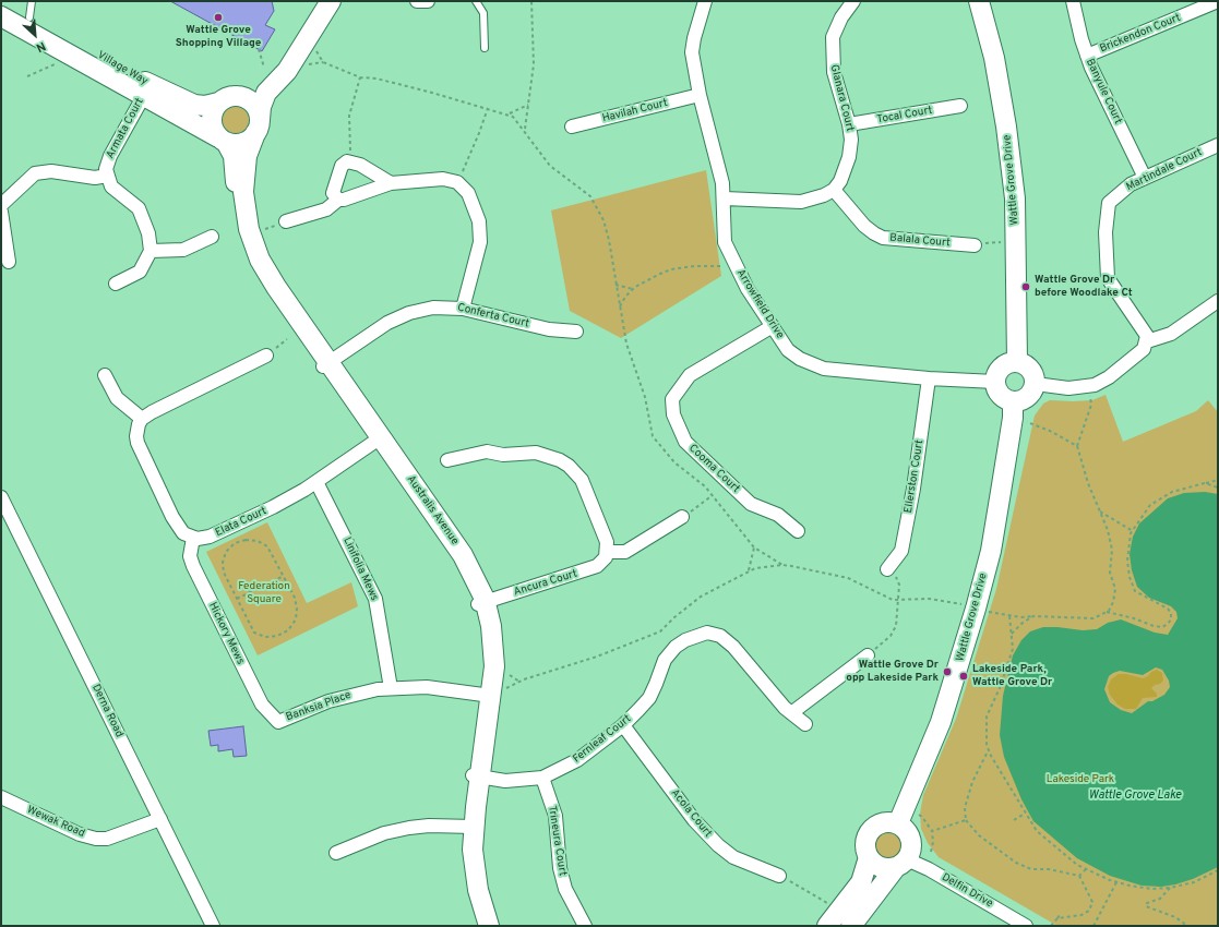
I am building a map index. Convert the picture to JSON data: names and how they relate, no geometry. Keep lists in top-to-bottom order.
{
  "streets": {
    "street": [
      "Brickendon Court",
      "Village Way",
      "Banyule Court",
      "Glanara Court",
      "Havilah Court",
      "Tocal Court",
      "Armata Court",
      "Martindale Court",
      "Wattle Grove Drive",
      "Balala Court",
      "Arrowfield Drive",
      "Conferta Court",
      "Cooma Court",
      "Ellerston Court",
      "Australis Avenue",
      "Elata Court",
      "Linifolia Mews",
      "Ancura Court",
      "Hickory Mews",
      "Banksia Place",
      "Derna Road",
      "Fernleaf Court",
      "Acola Court",
      "Wewak Road",
      "Trineura Court",
      "Delfin Drive"
    ]
  },
  "crossings": [
    ["Brickendon Court", "Banyule Court"],
    ["Village Way", "Armata Court"],
    ["Village Way", "Australis Avenue"],
    ["Banyule Court", "Martindale Court"],
    ["Glanara Court", "Tocal Court"],
    ["Glanara Court", "Balala Court"],
    ["Havilah Court", "Arrowfield Drive"],
    ["Wattle Grove Drive", "Arrowfield Drive"],
    ["Wattle Grove Drive", "Delfin Drive"],
    ["Arrowfield Drive", "Cooma Court"],
    ["Arrowfield Drive", "Ellerston Court"],
    ["Conferta Court", "Australis Avenue"],
    ["Australis Avenue", "Elata Court"],
    ["Australis Avenue", "Ancura Court"],
    ["Australis Avenue", "Banksia Place"],
    ["Australis Avenue", "Fernleaf Court"],
    ["Elata Court", "Linifolia Mews"],
    ["Elata Court", "Hickory Mews"],
    ["Linifolia Mews", "Banksia Place"],
    ["Hickory Mews", "Banksia Place"],
    ["Derna Road", "Wewak Road"],
    ["Fernleaf Court", "Acola Court"],
    ["Fernleaf Court", "Trineura Court"]
  ],
  "water": ["Wattle Grove Lake"],
  "parks": ["Federation Square", "Lakeside Park"],
  "places": [
    "Wattle Grove Shopping Village",
    "Wattle Grove Dr before Woodlake Ct",
    "Wattle Grove Dr opp Lakeside Park",
    "Lakeside Park, Wattle Grove Dr"
  ],
  "north": "bottom right"
}
